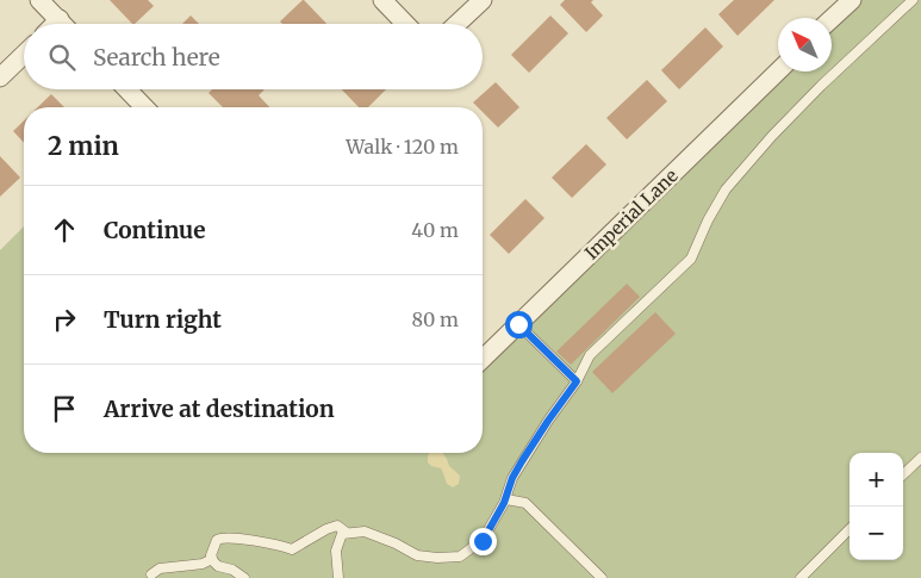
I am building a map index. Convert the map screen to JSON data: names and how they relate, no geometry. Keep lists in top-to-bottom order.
{
  "streets": {
    "street": ["Imperial Lane"]
  },
  "north": "top left",
  "page": {
    "search": "Search here",
    "heading": ["2 min", "Walk · 120 m"],
    "list": [
      ["Continue", "40 m"],
      ["Turn right", "80 m"],
      "Arrive at destination"
    ],
    "map_buttons": ["+", "−"]
  }
}
